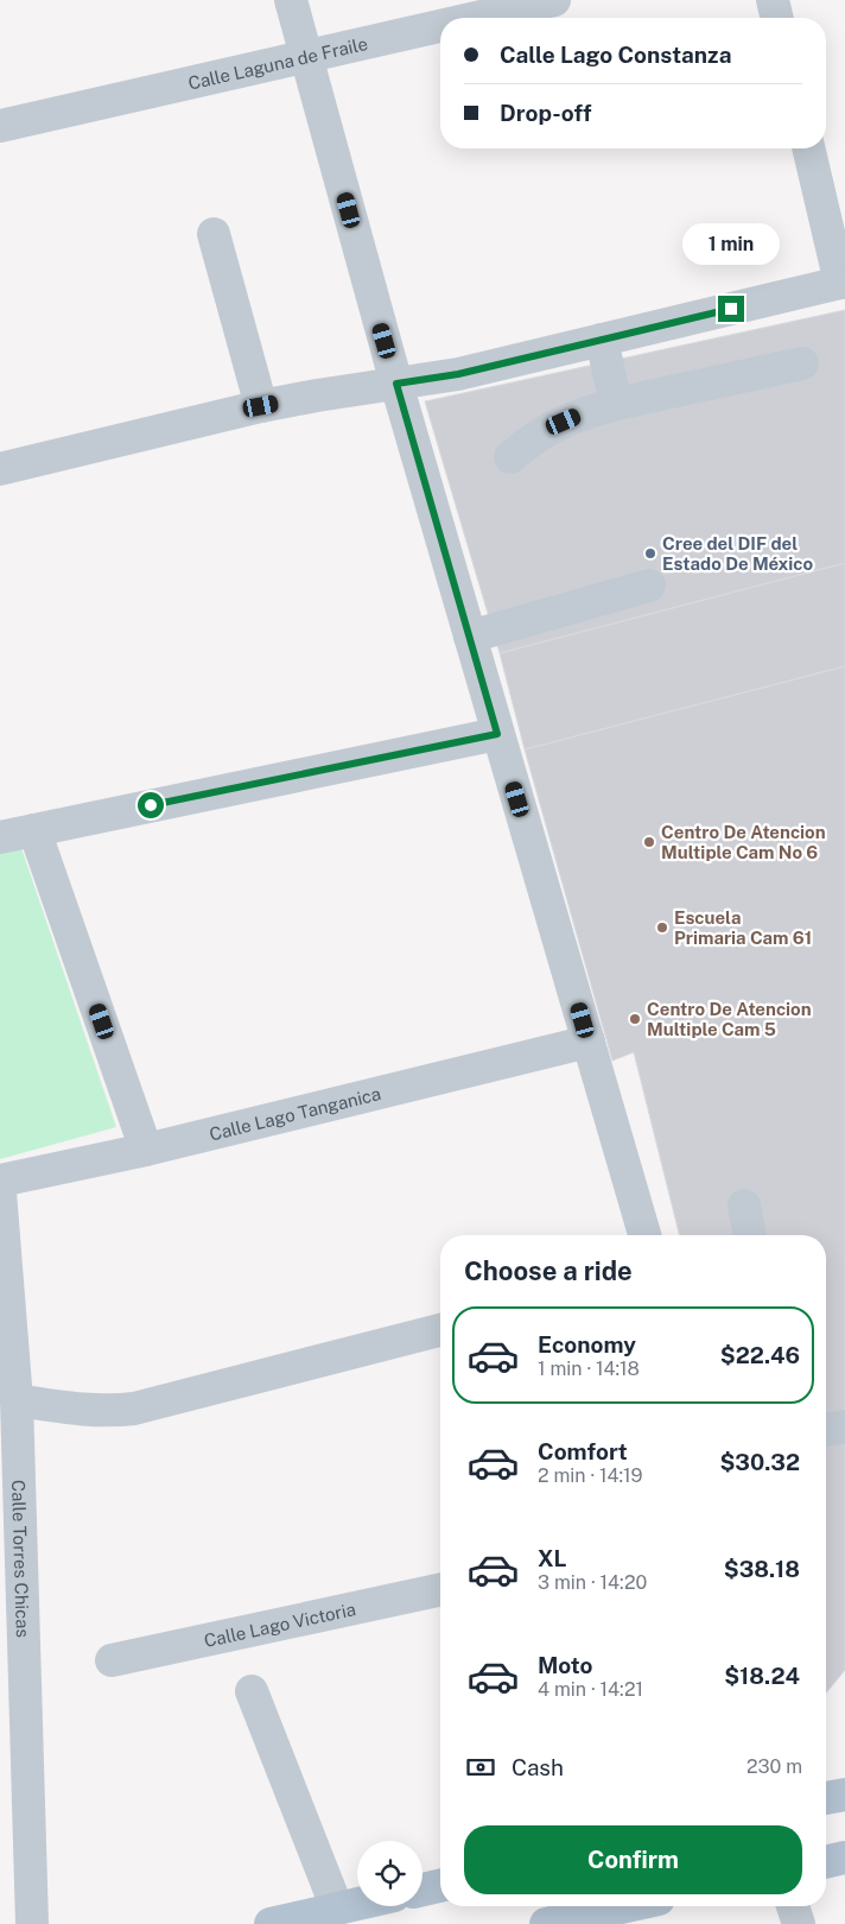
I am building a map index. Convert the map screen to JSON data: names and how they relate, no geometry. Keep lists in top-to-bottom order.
{
  "streets": {
    "street": [
      "Calle Laguna de Fraile",
      "Calle Lago Tanganica",
      "Calle Torres Chicas",
      "Calle Lago Victoria"
    ]
  },
  "places": [
    "Cree del DIF del Estado De México",
    "Centro De Atencion Multiple Cam No 6",
    "Escuela Primaria Cam 61",
    "Centro De Atencion Multiple Cam 5"
  ],
  "page": {
    "banner": ["Calle Lago Constanza", "Drop-off"],
    "bubble": "1 min",
    "heading": "Choose a ride",
    "list": [
      {
        "name": "Economy",
        "note": "1 min · 14:18",
        "value": "$22.46"
      },
      {
        "name": "Comfort",
        "note": "2 min · 14:19",
        "value": "$30.32"
      },
      {
        "name": "XL",
        "note": "3 min · 14:20",
        "value": "$38.18"
      },
      {
        "name": "Moto",
        "note": "4 min · 14:21",
        "value": "$18.24"
      }
    ],
    "pay": ["Cash", "230 m"],
    "buttons": "Confirm"
  }
}
